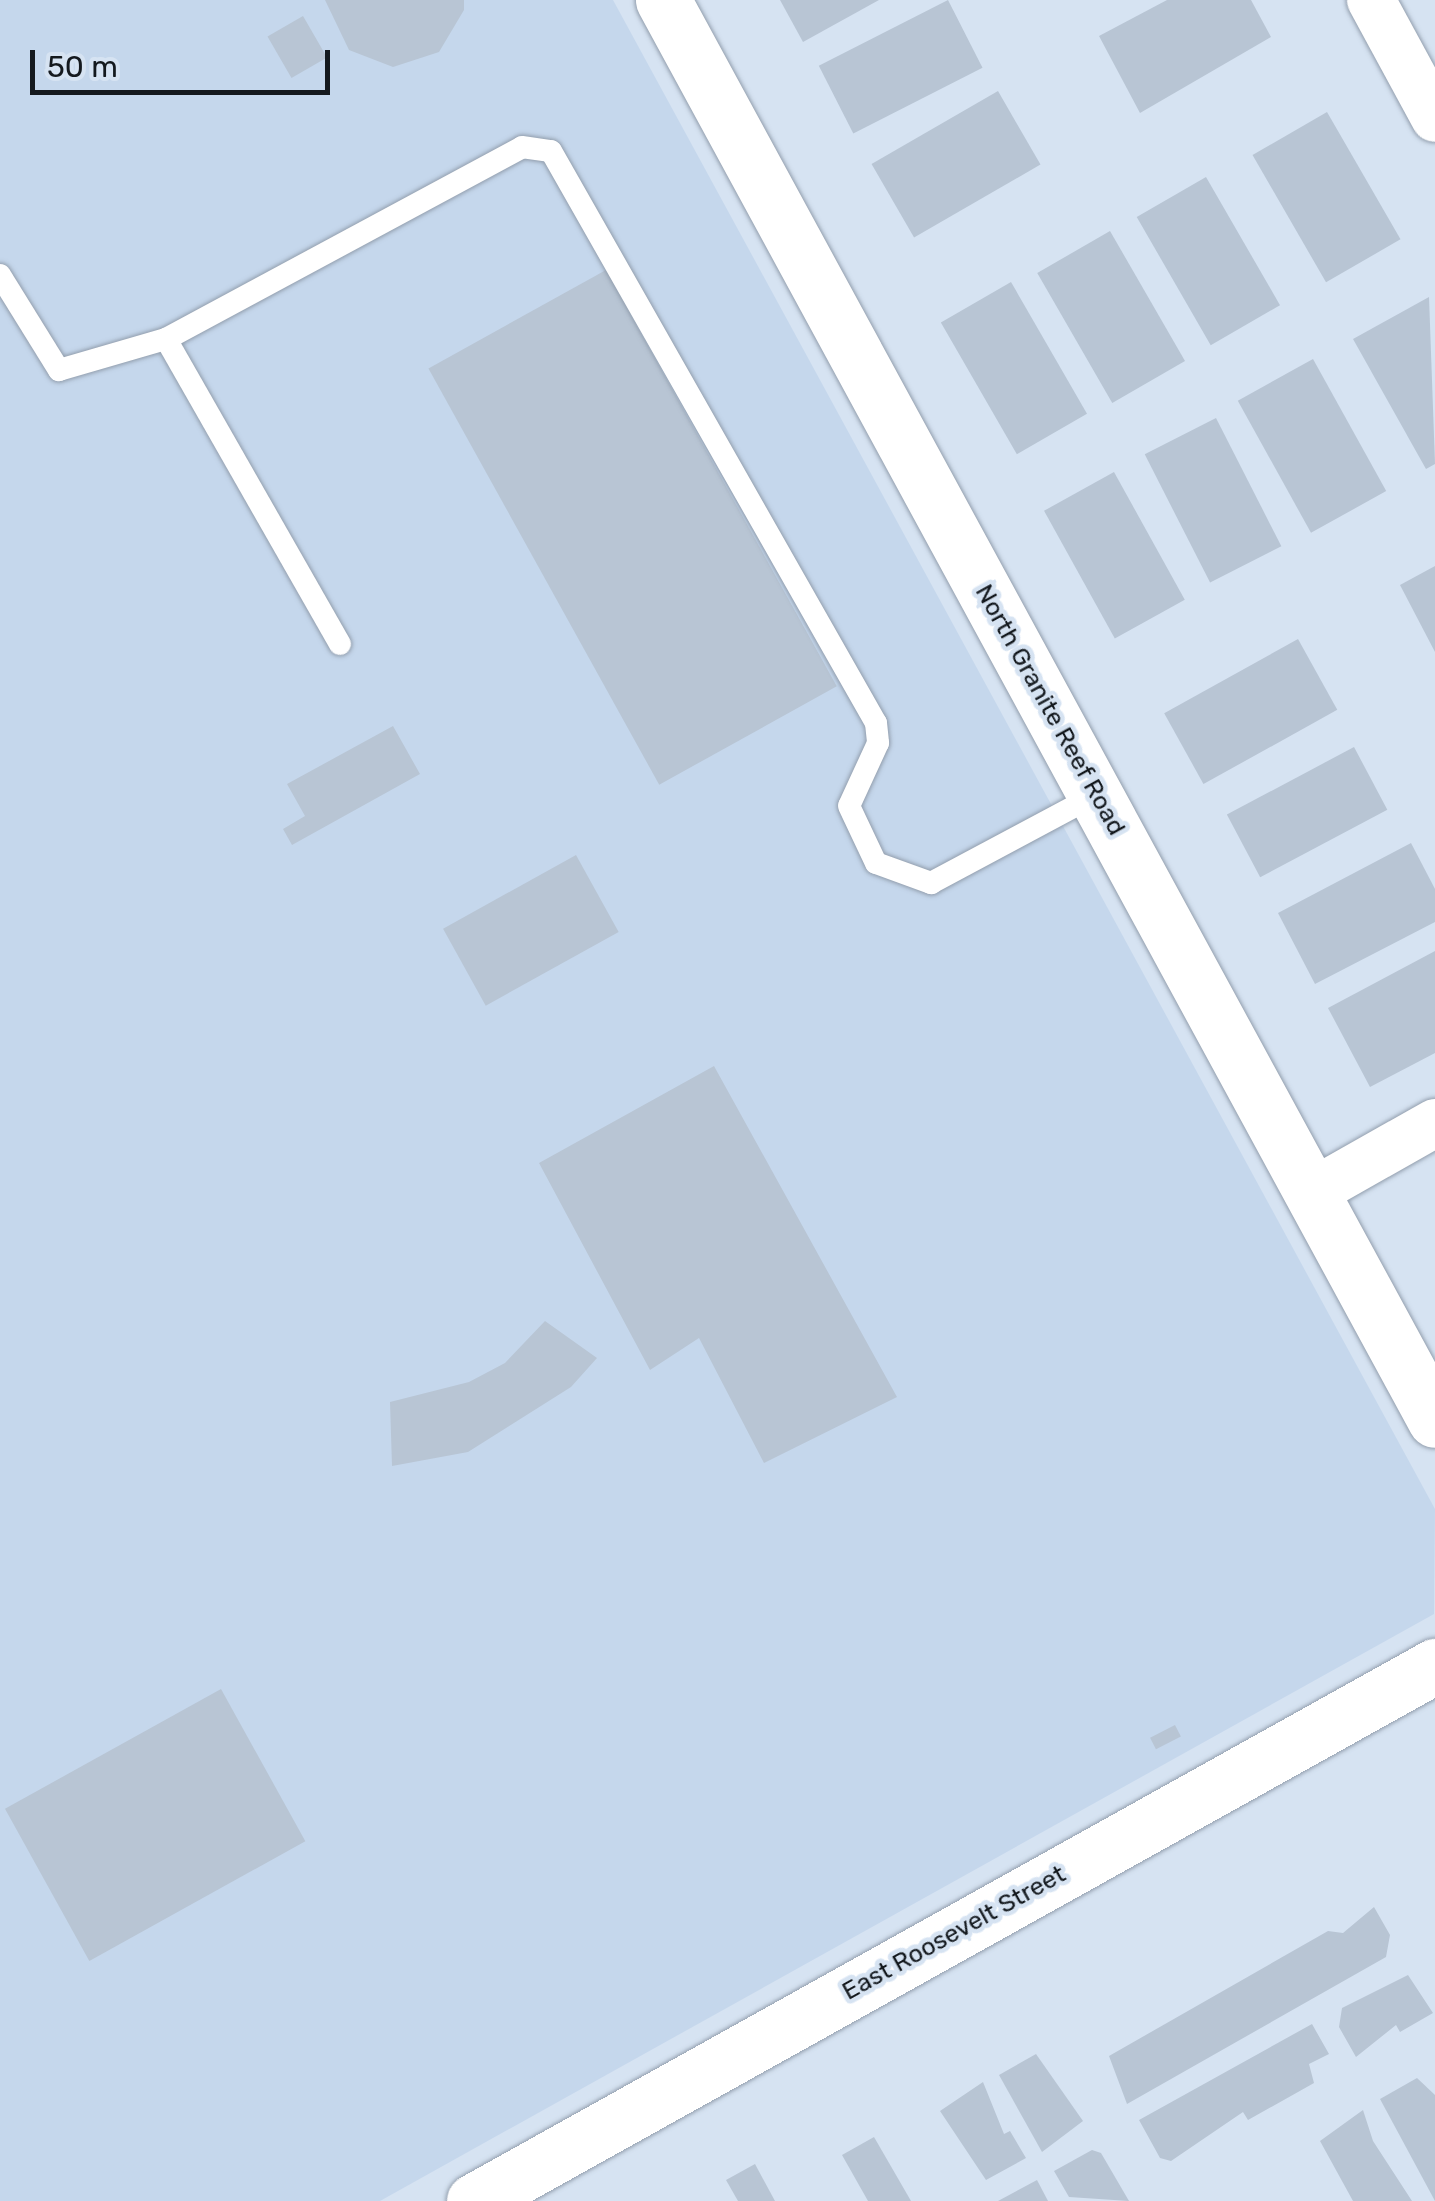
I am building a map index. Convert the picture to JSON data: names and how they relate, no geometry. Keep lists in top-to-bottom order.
{
  "streets": {
    "street": ["North Granite Reef Road", "East Roosevelt Street"]
  },
  "scale_bar": "50 m"
}
